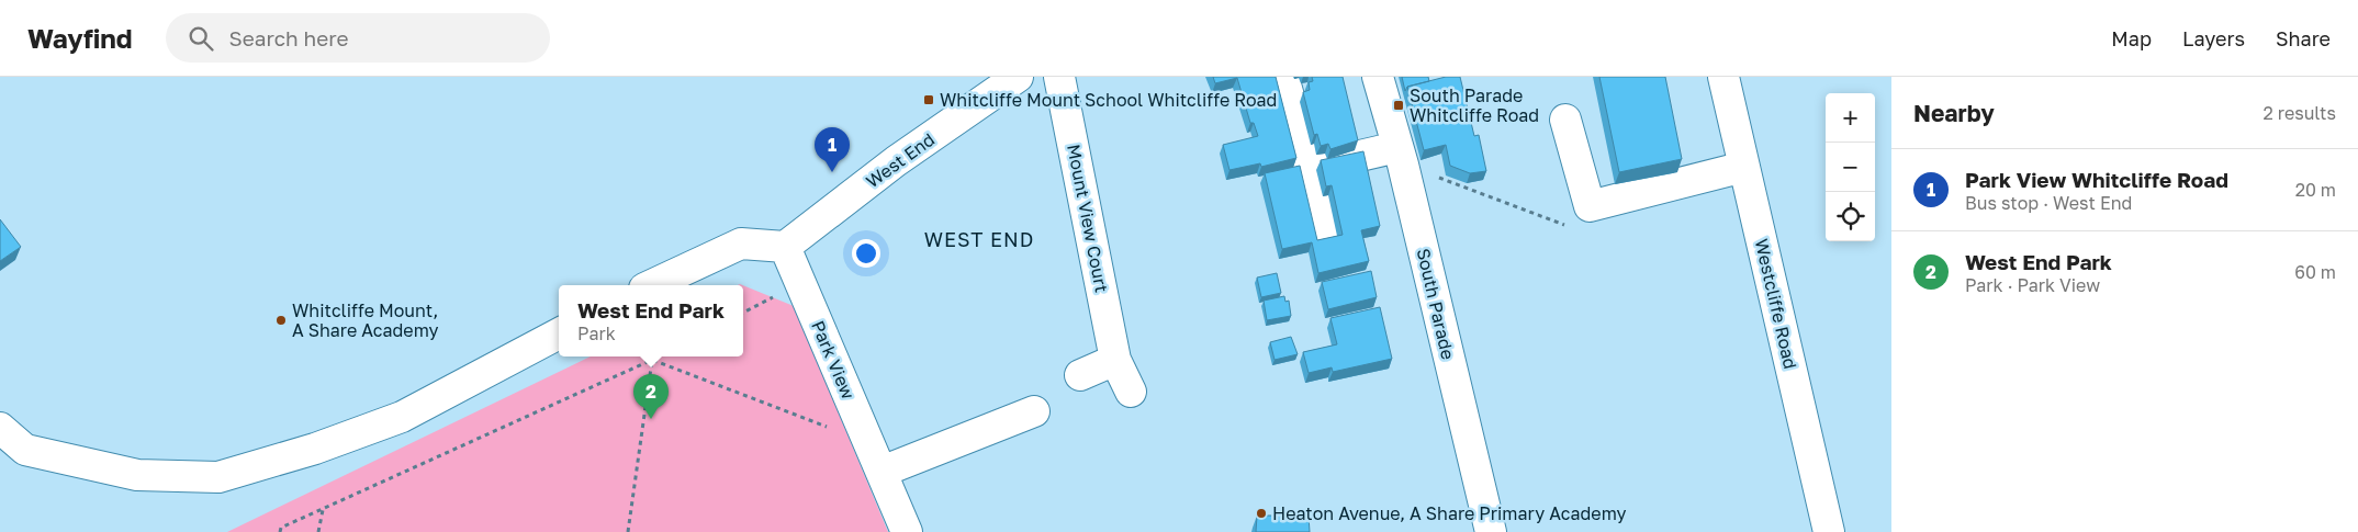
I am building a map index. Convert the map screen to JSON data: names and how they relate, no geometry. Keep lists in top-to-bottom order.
{
  "streets": {
    "street": [
      "West End",
      "Mount View Court",
      "South Parade",
      "Westcliffe Road",
      "Park View"
    ]
  },
  "crossings": [
    ["West End", "Park View"]
  ],
  "districts": ["WEST END"],
  "places": {
    "transit": ["Whitcliffe Mount School Whitcliffe Road", "South Parade Whitcliffe Road"],
    "other": ["Whitcliffe Mount, A Share Academy", "Heaton Avenue, A Share Primary Academy"]
  },
  "page": {
    "header": "Wayfind",
    "search": "Search here",
    "nav": ["Map", "Layers", "Share"],
    "heading": ["Nearby", "2 results"],
    "map_buttons": ["+", "−"],
    "pins": ["1", "2"],
    "list": [
      {
        "mark": "1",
        "name": "Park View Whitcliffe Road",
        "note": "Bus stop · West End",
        "value": "20 m"
      },
      {
        "mark": "2",
        "name": "West End Park",
        "note": "Park · Park View",
        "value": "60 m"
      }
    ],
    "popup": ["West End Park", "Park"]
  }
}
